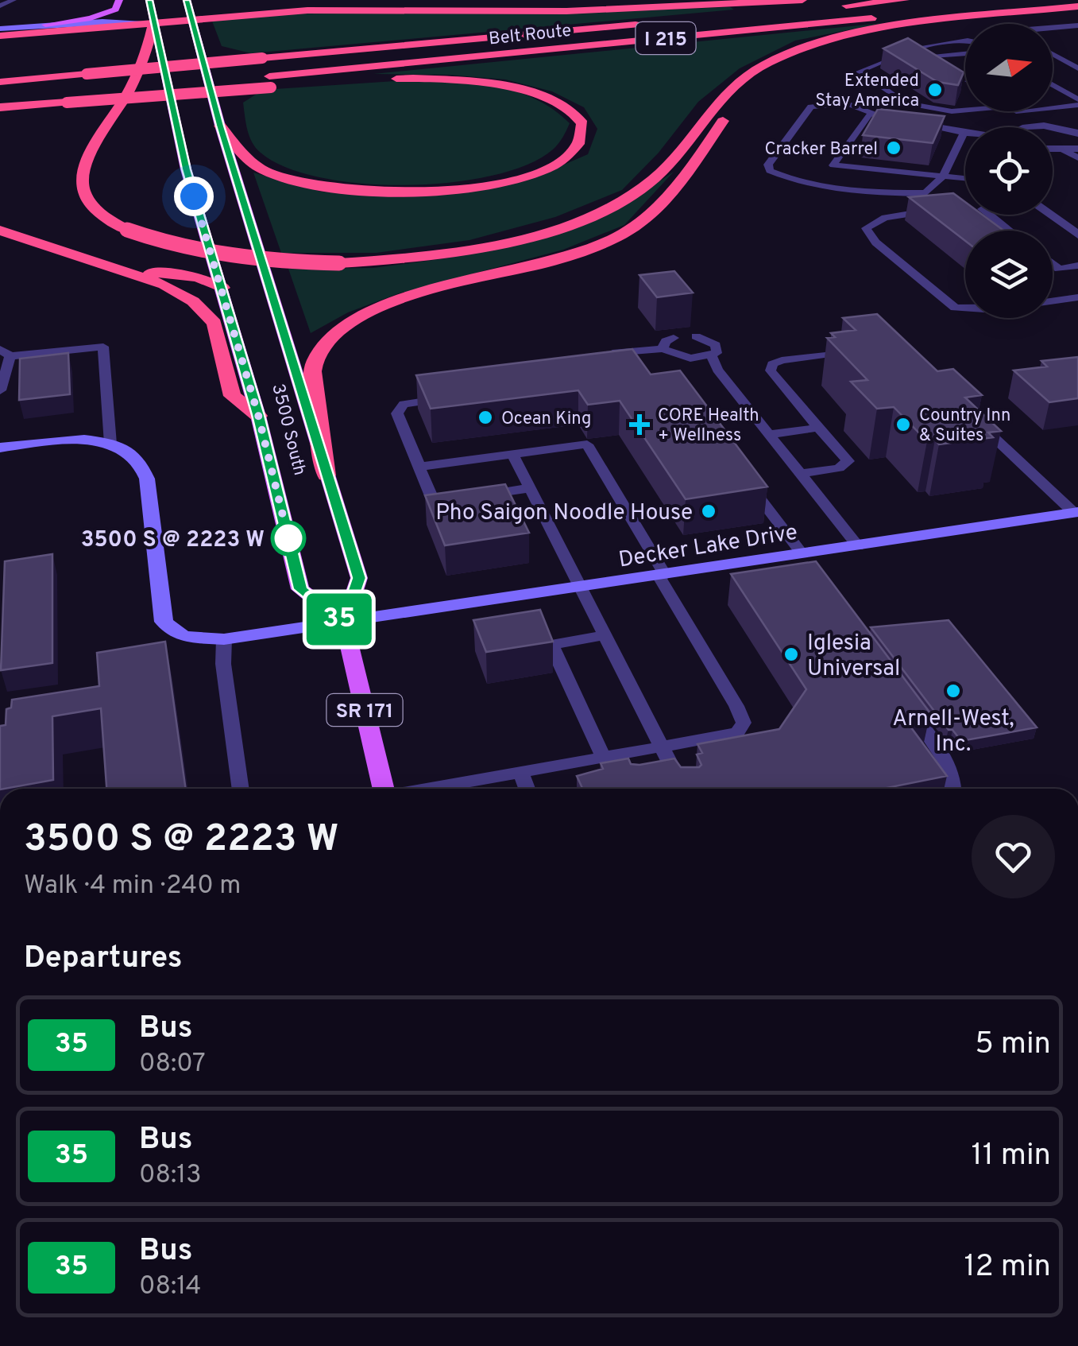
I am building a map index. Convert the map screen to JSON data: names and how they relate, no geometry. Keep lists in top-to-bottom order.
{
  "streets": {
    "highway": ["Belt Route", "I 215"],
    "main road": ["3500 South", "SR 171"],
    "street": ["Decker Lake Drive"]
  },
  "crossings": [
    ["3500 South", "Decker Lake Drive"],
    ["3500 South", "SR 171"],
    ["Decker Lake Drive", "SR 171"]
  ],
  "places": {
    "other": [
      "Extended Stay America",
      "Cracker Barrel",
      "Ocean King",
      "Country Inn & Suites",
      "Pho Saigon Noodle House",
      "3500 S @ 2223 W",
      "Iglesia Universal",
      "Arnell-West, Inc."
    ],
    "health": ["CORE Health + Wellness"]
  },
  "lines": ["bus line 35"],
  "north": "right",
  "page": {
    "on_map": "35",
    "heading": [
      ["3500 S @ 2223 W", "Walk · 4 min · 240 m"],
      "Departures"
    ],
    "list": [
      {
        "mark": "35",
        "name": "Bus",
        "note": "08:07",
        "value": "5 min"
      },
      {
        "mark": "35",
        "name": "Bus",
        "note": "08:13",
        "value": "11 min"
      },
      {
        "mark": "35",
        "name": "Bus",
        "note": "08:14",
        "value": "12 min"
      }
    ]
  }
}
